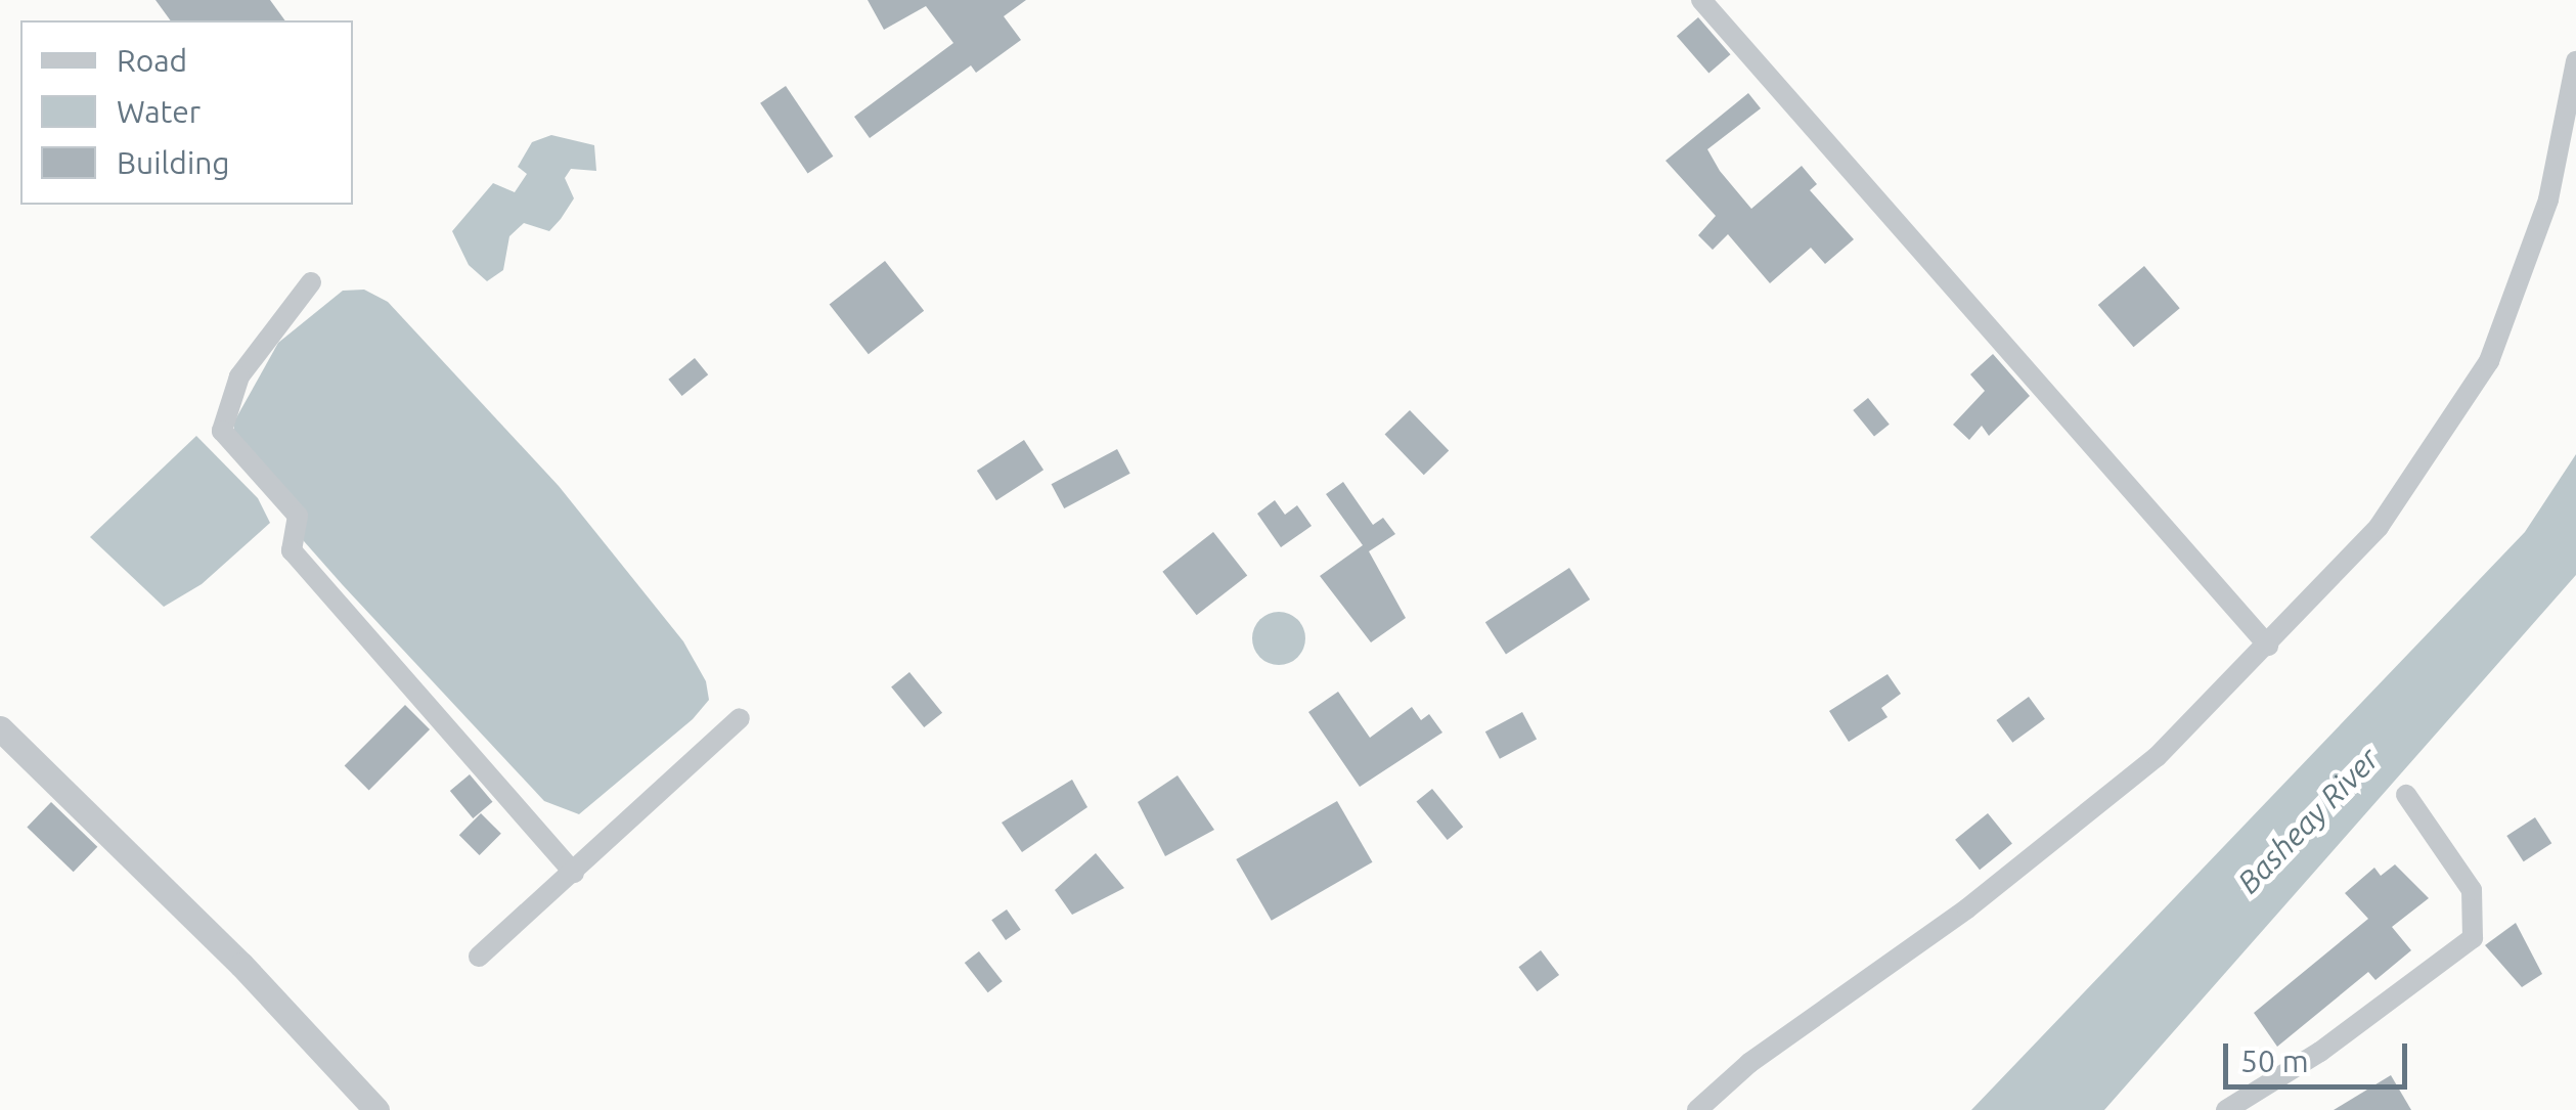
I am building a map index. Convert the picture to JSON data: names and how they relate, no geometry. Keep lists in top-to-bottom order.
{
  "water": ["Basheay River"],
  "legend": ["Road", "Water", "Building"],
  "scale_bar": "50 m"
}
